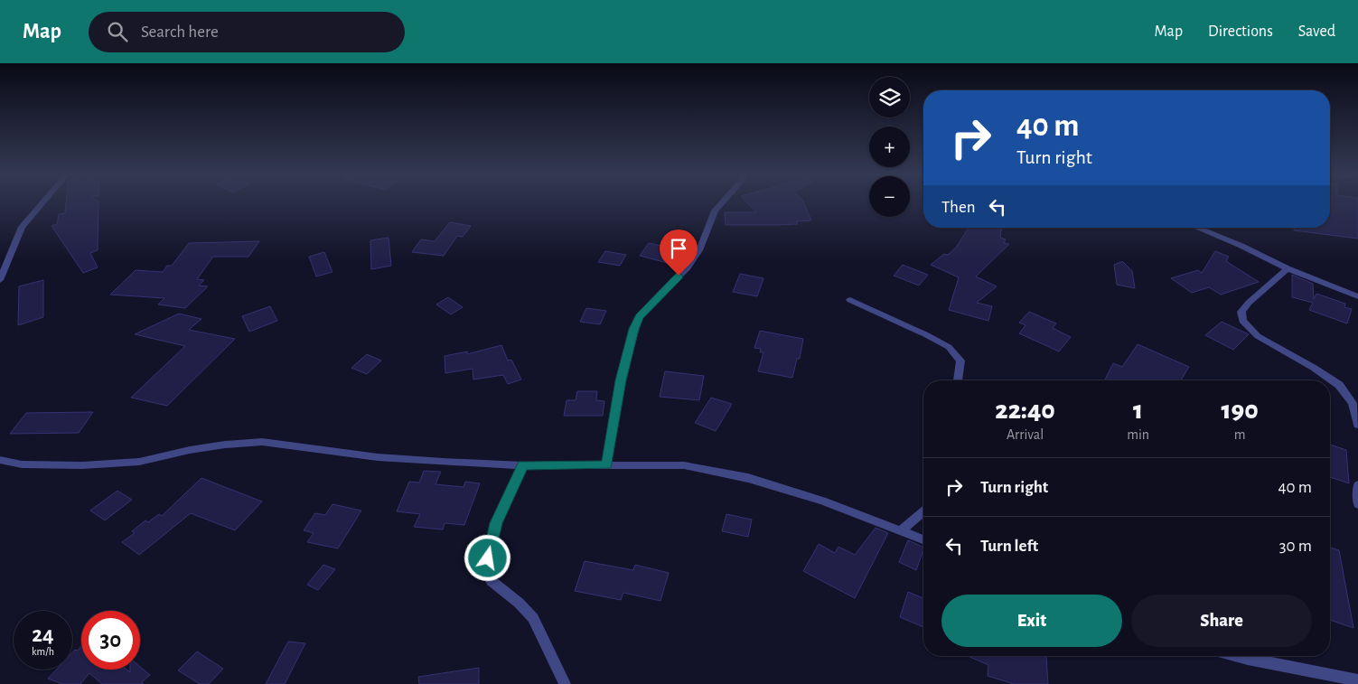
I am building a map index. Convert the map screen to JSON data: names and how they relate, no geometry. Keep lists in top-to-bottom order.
{
  "page": {
    "header": "Map",
    "search": "Search here",
    "nav": ["Map", "Directions", "Saved"],
    "map_buttons": ["+", "−"],
    "turn": ["40 m", "Turn right"],
    "then": "Then",
    "eta": [
      "22:40",
      "Arrival",
      "1",
      "min",
      "190",
      "m"
    ],
    "list": [
      {
        "name": "Turn right",
        "value": "40 m"
      },
      {
        "name": "Turn left",
        "value": "30 m"
      }
    ],
    "buttons": ["Exit", "Share"],
    "speed": "24 km/h",
    "limit": "30"
  }
}
